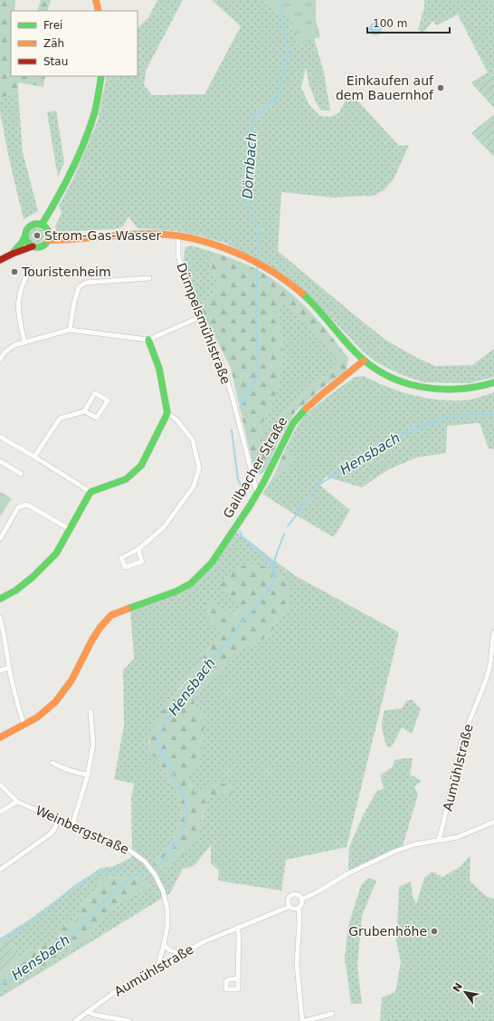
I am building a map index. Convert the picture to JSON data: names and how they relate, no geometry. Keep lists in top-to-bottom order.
{
  "streets": {
    "street": [
      "Dümpelsmühlstraße",
      "Gailbacher Straße",
      "Aumühlstraße",
      "Weinbergstraße"
    ]
  },
  "crossings": [
    ["Dümpelsmühlstraße", "Gailbacher Straße"],
    ["Aumühlstraße", "Weinbergstraße"]
  ],
  "water": ["Dörnbach", "Hensbach"],
  "places": [
    "Einkaufen auf dem Bauernhof",
    "Strom-Gas-Wasser",
    "Touristenheim",
    "Grubenhöhe"
  ],
  "legend": ["Frei", "Zäh", "Stau"],
  "scale_bar": "100 m",
  "north": "top left"
}
